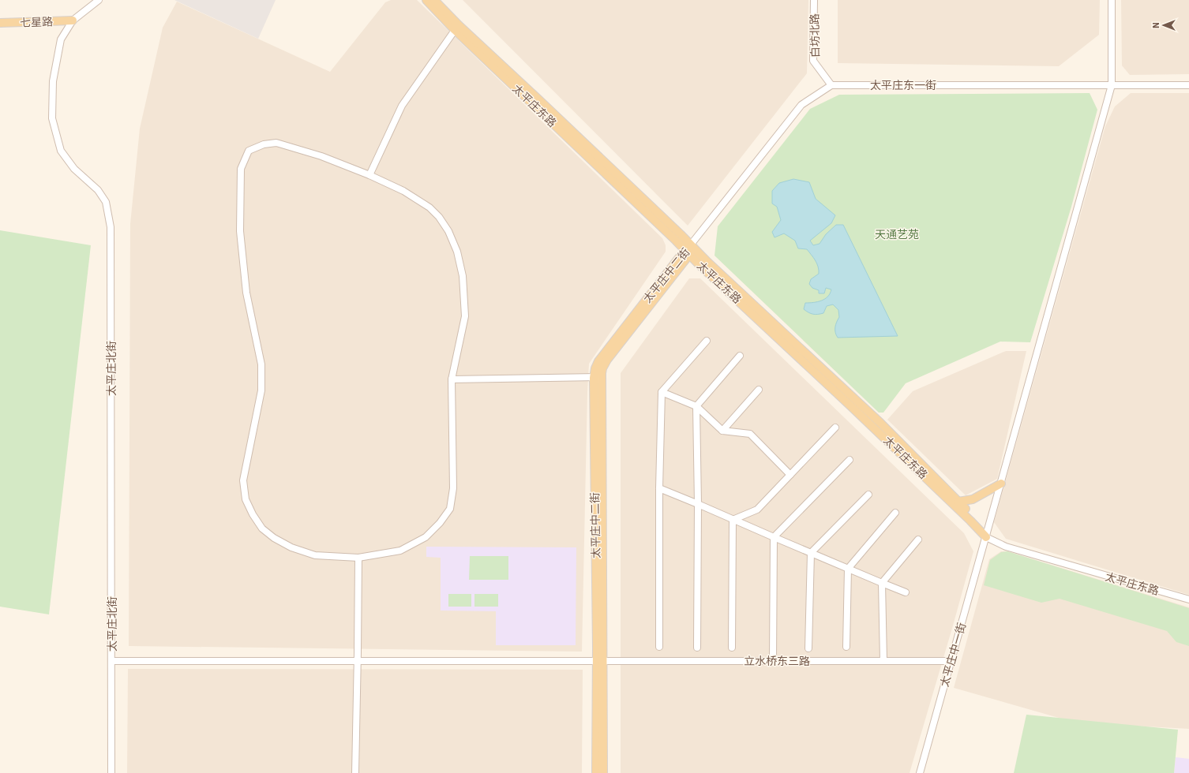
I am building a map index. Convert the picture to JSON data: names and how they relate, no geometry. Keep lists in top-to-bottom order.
{
  "streets": {
    "main road": ["七星路", "太平庄东路", "太平庄中二街"],
    "street": [
      "白坊北路",
      "太平庄东一街",
      "太平庄北街",
      "太平庄中一街",
      "立水桥东三路"
    ]
  },
  "crossings": [
    ["七星路", "太平庄北街"],
    ["白坊北路", "太平庄东一街"],
    ["太平庄东一街", "太平庄中一街"],
    ["太平庄东路", "太平庄中二街"],
    ["太平庄东路", "太平庄中一街"],
    ["太平庄中二街", "立水桥东三路"],
    ["太平庄北街", "立水桥东三路"],
    ["太平庄中一街", "立水桥东三路"]
  ],
  "parks": ["天通艺苑"],
  "north": "left"
}
